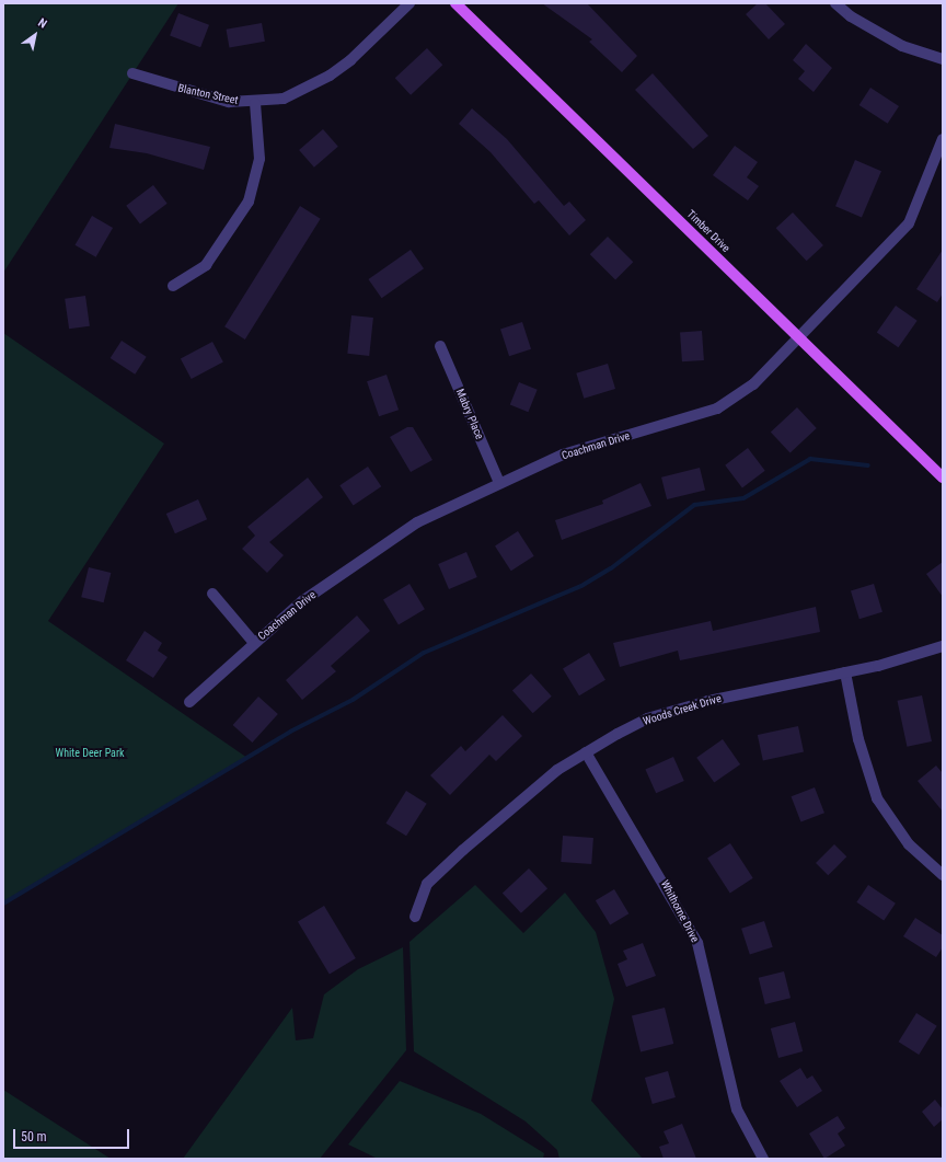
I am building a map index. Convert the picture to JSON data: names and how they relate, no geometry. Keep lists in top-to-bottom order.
{
  "streets": {
    "main road": ["Timber Drive"],
    "street": [
      "Blanton Street",
      "Mabry Place",
      "Coachman Drive",
      "Woods Creek Drive",
      "Whithorne Drive"
    ]
  },
  "crossings": [
    ["Timber Drive", "Coachman Drive"],
    ["Mabry Place", "Coachman Drive"],
    ["Woods Creek Drive", "Whithorne Drive"]
  ],
  "parks": ["White Deer Park"],
  "scale_bar": "50 m",
  "north": "top right"
}
